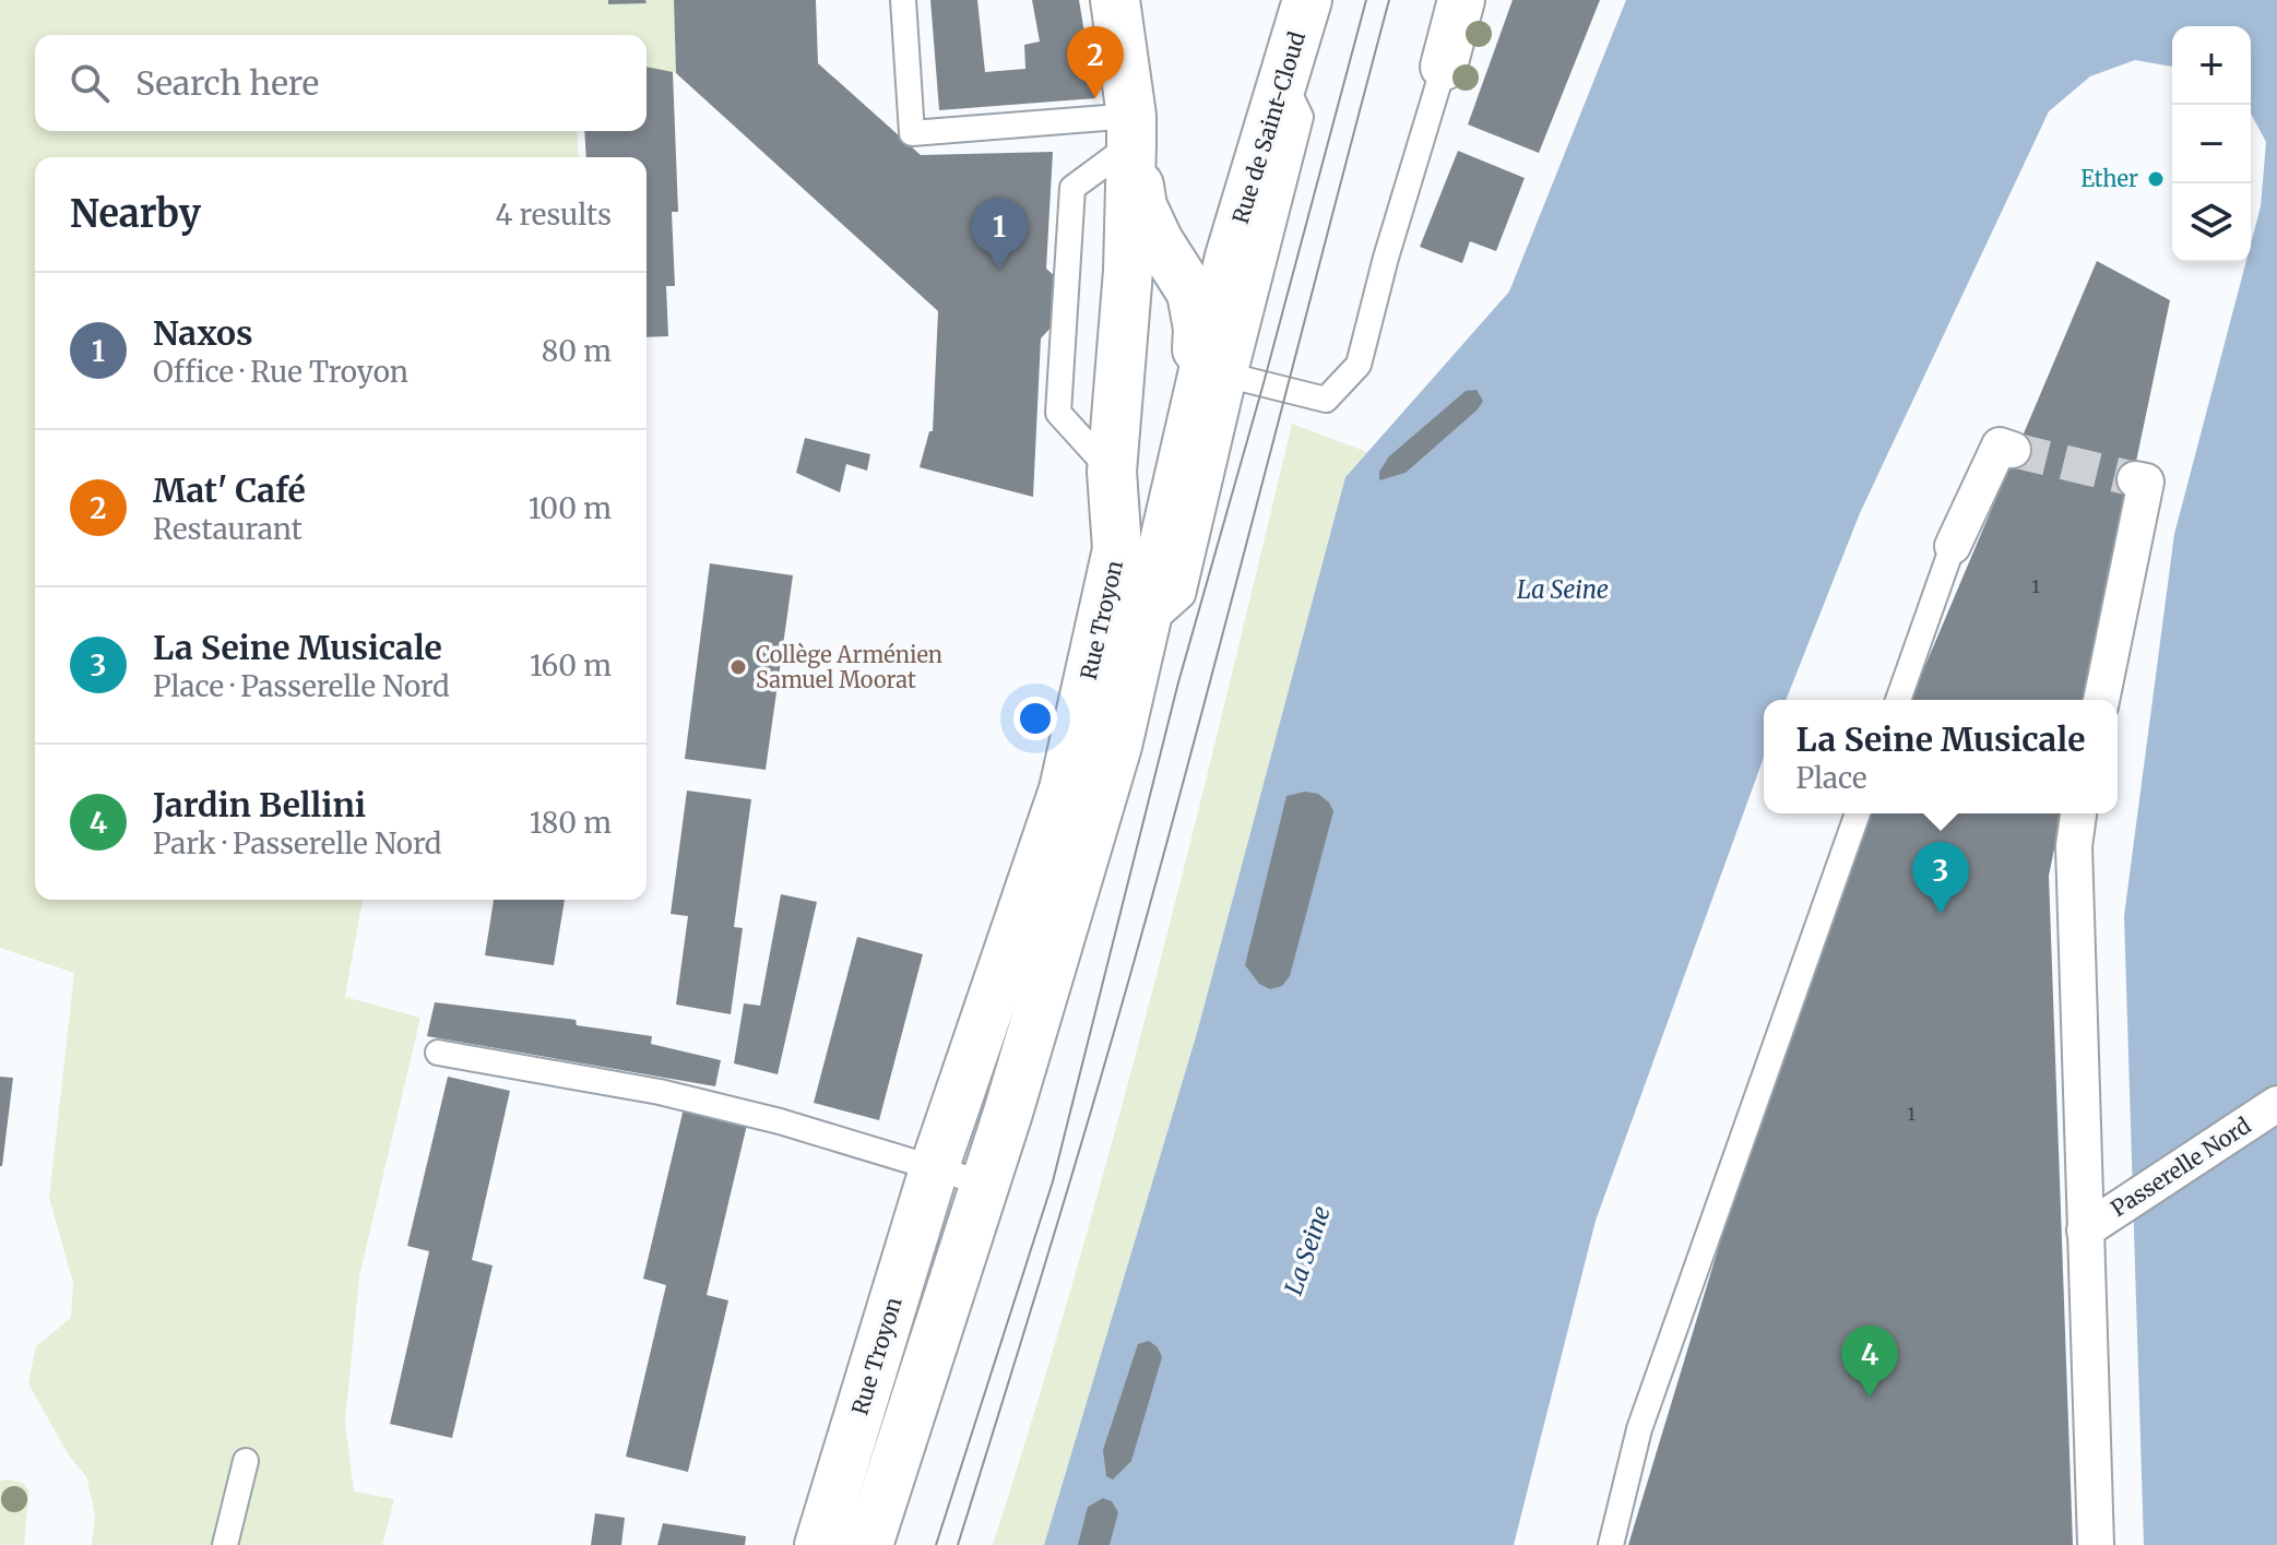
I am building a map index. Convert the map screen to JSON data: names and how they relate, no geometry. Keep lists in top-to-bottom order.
{
  "streets": {
    "main road": ["Rue de Saint-Cloud", "Rue Troyon"],
    "street": ["Passerelle Nord"]
  },
  "crossings": [
    ["Rue de Saint-Cloud", "Rue Troyon"]
  ],
  "water": ["La Seine"],
  "places": ["Ether", "Collège Arménien Samuel Moorat"],
  "house_numbers": ["1", "1"],
  "page": {
    "map_buttons": ["+", "−"],
    "pins": [
      "2",
      "1",
      "3",
      "4"
    ],
    "search": "Search here",
    "heading": ["Nearby", "4 results"],
    "list": [
      {
        "mark": "1",
        "name": "Naxos",
        "note": "Office · Rue Troyon",
        "value": "80 m"
      },
      {
        "mark": "2",
        "name": "Mat' Café",
        "note": "Restaurant",
        "value": "100 m"
      },
      {
        "mark": "3",
        "name": "La Seine Musicale",
        "note": "Place · Passerelle Nord",
        "value": "160 m"
      },
      {
        "mark": "4",
        "name": "Jardin Bellini",
        "note": "Park · Passerelle Nord",
        "value": "180 m"
      }
    ],
    "popup": ["La Seine Musicale", "Place"]
  }
}
